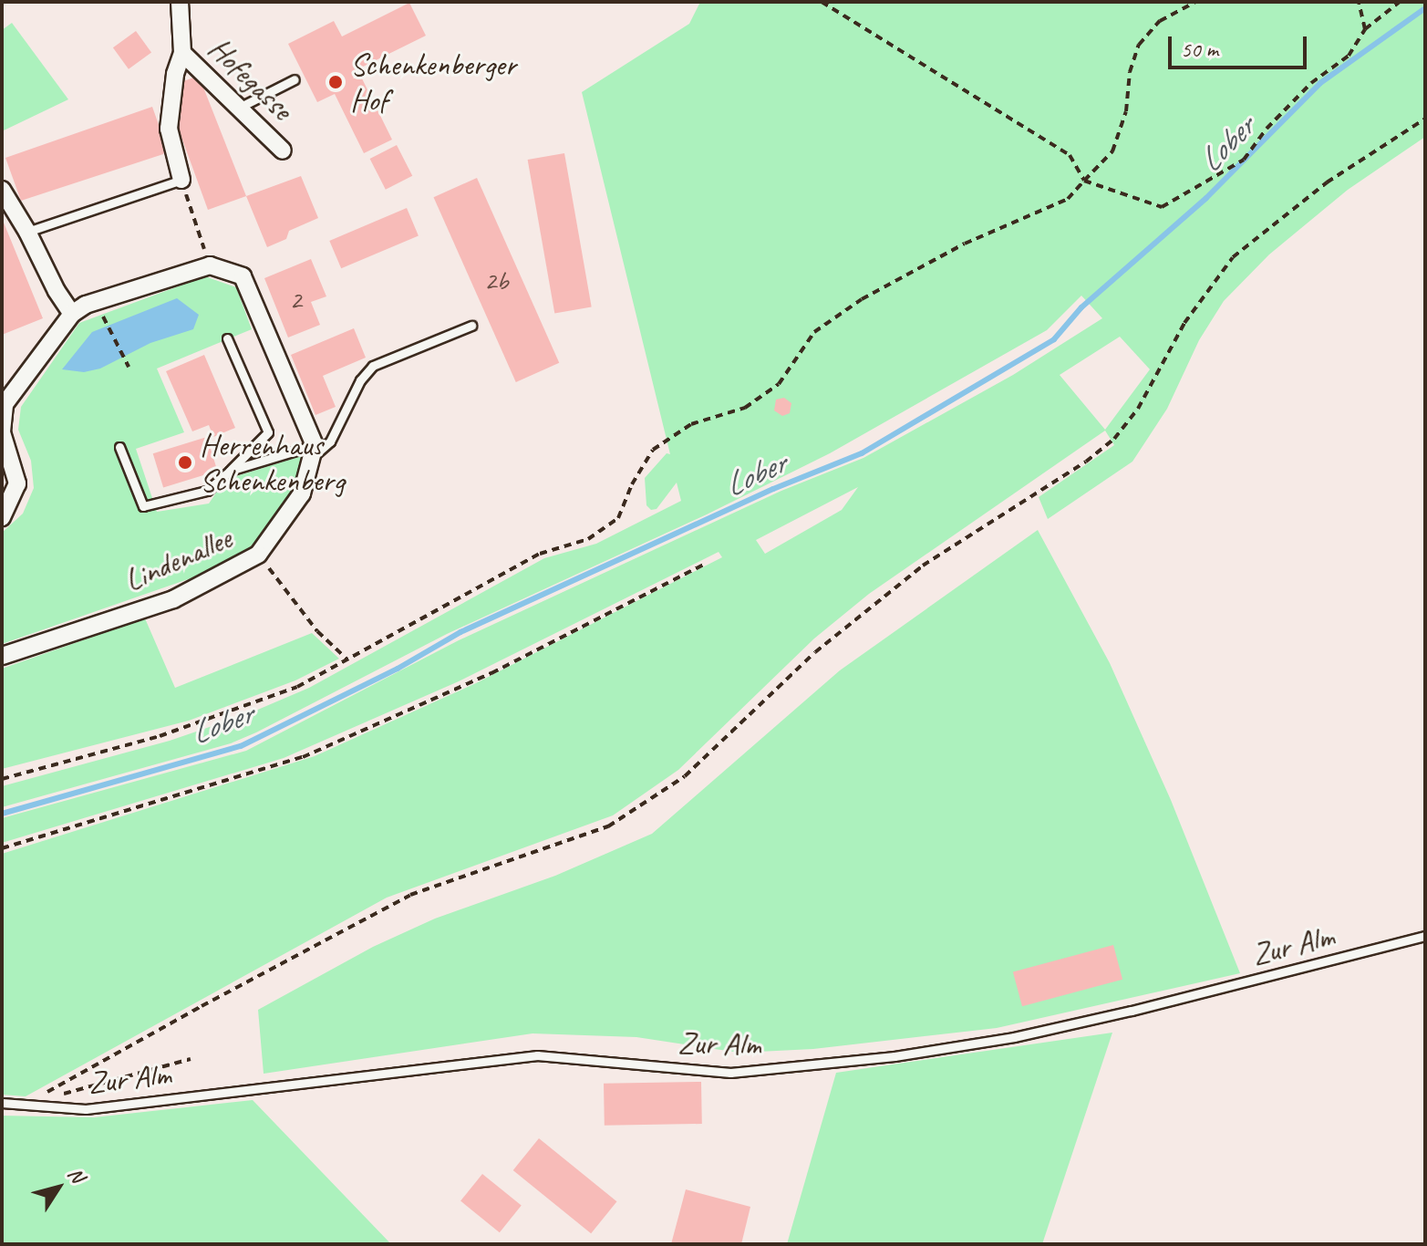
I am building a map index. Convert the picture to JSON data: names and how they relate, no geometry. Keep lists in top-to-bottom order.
{
  "streets": {
    "street": ["Hofegasse", "Lindenallee"],
    "lane": ["Zur Alm"]
  },
  "water": ["Lober"],
  "places": ["Schenkenberger Hof", "Herrenhaus Schenkenberg"],
  "house_numbers": ["2b", "2"],
  "scale_bar": "50 m",
  "north": "top right"
}
